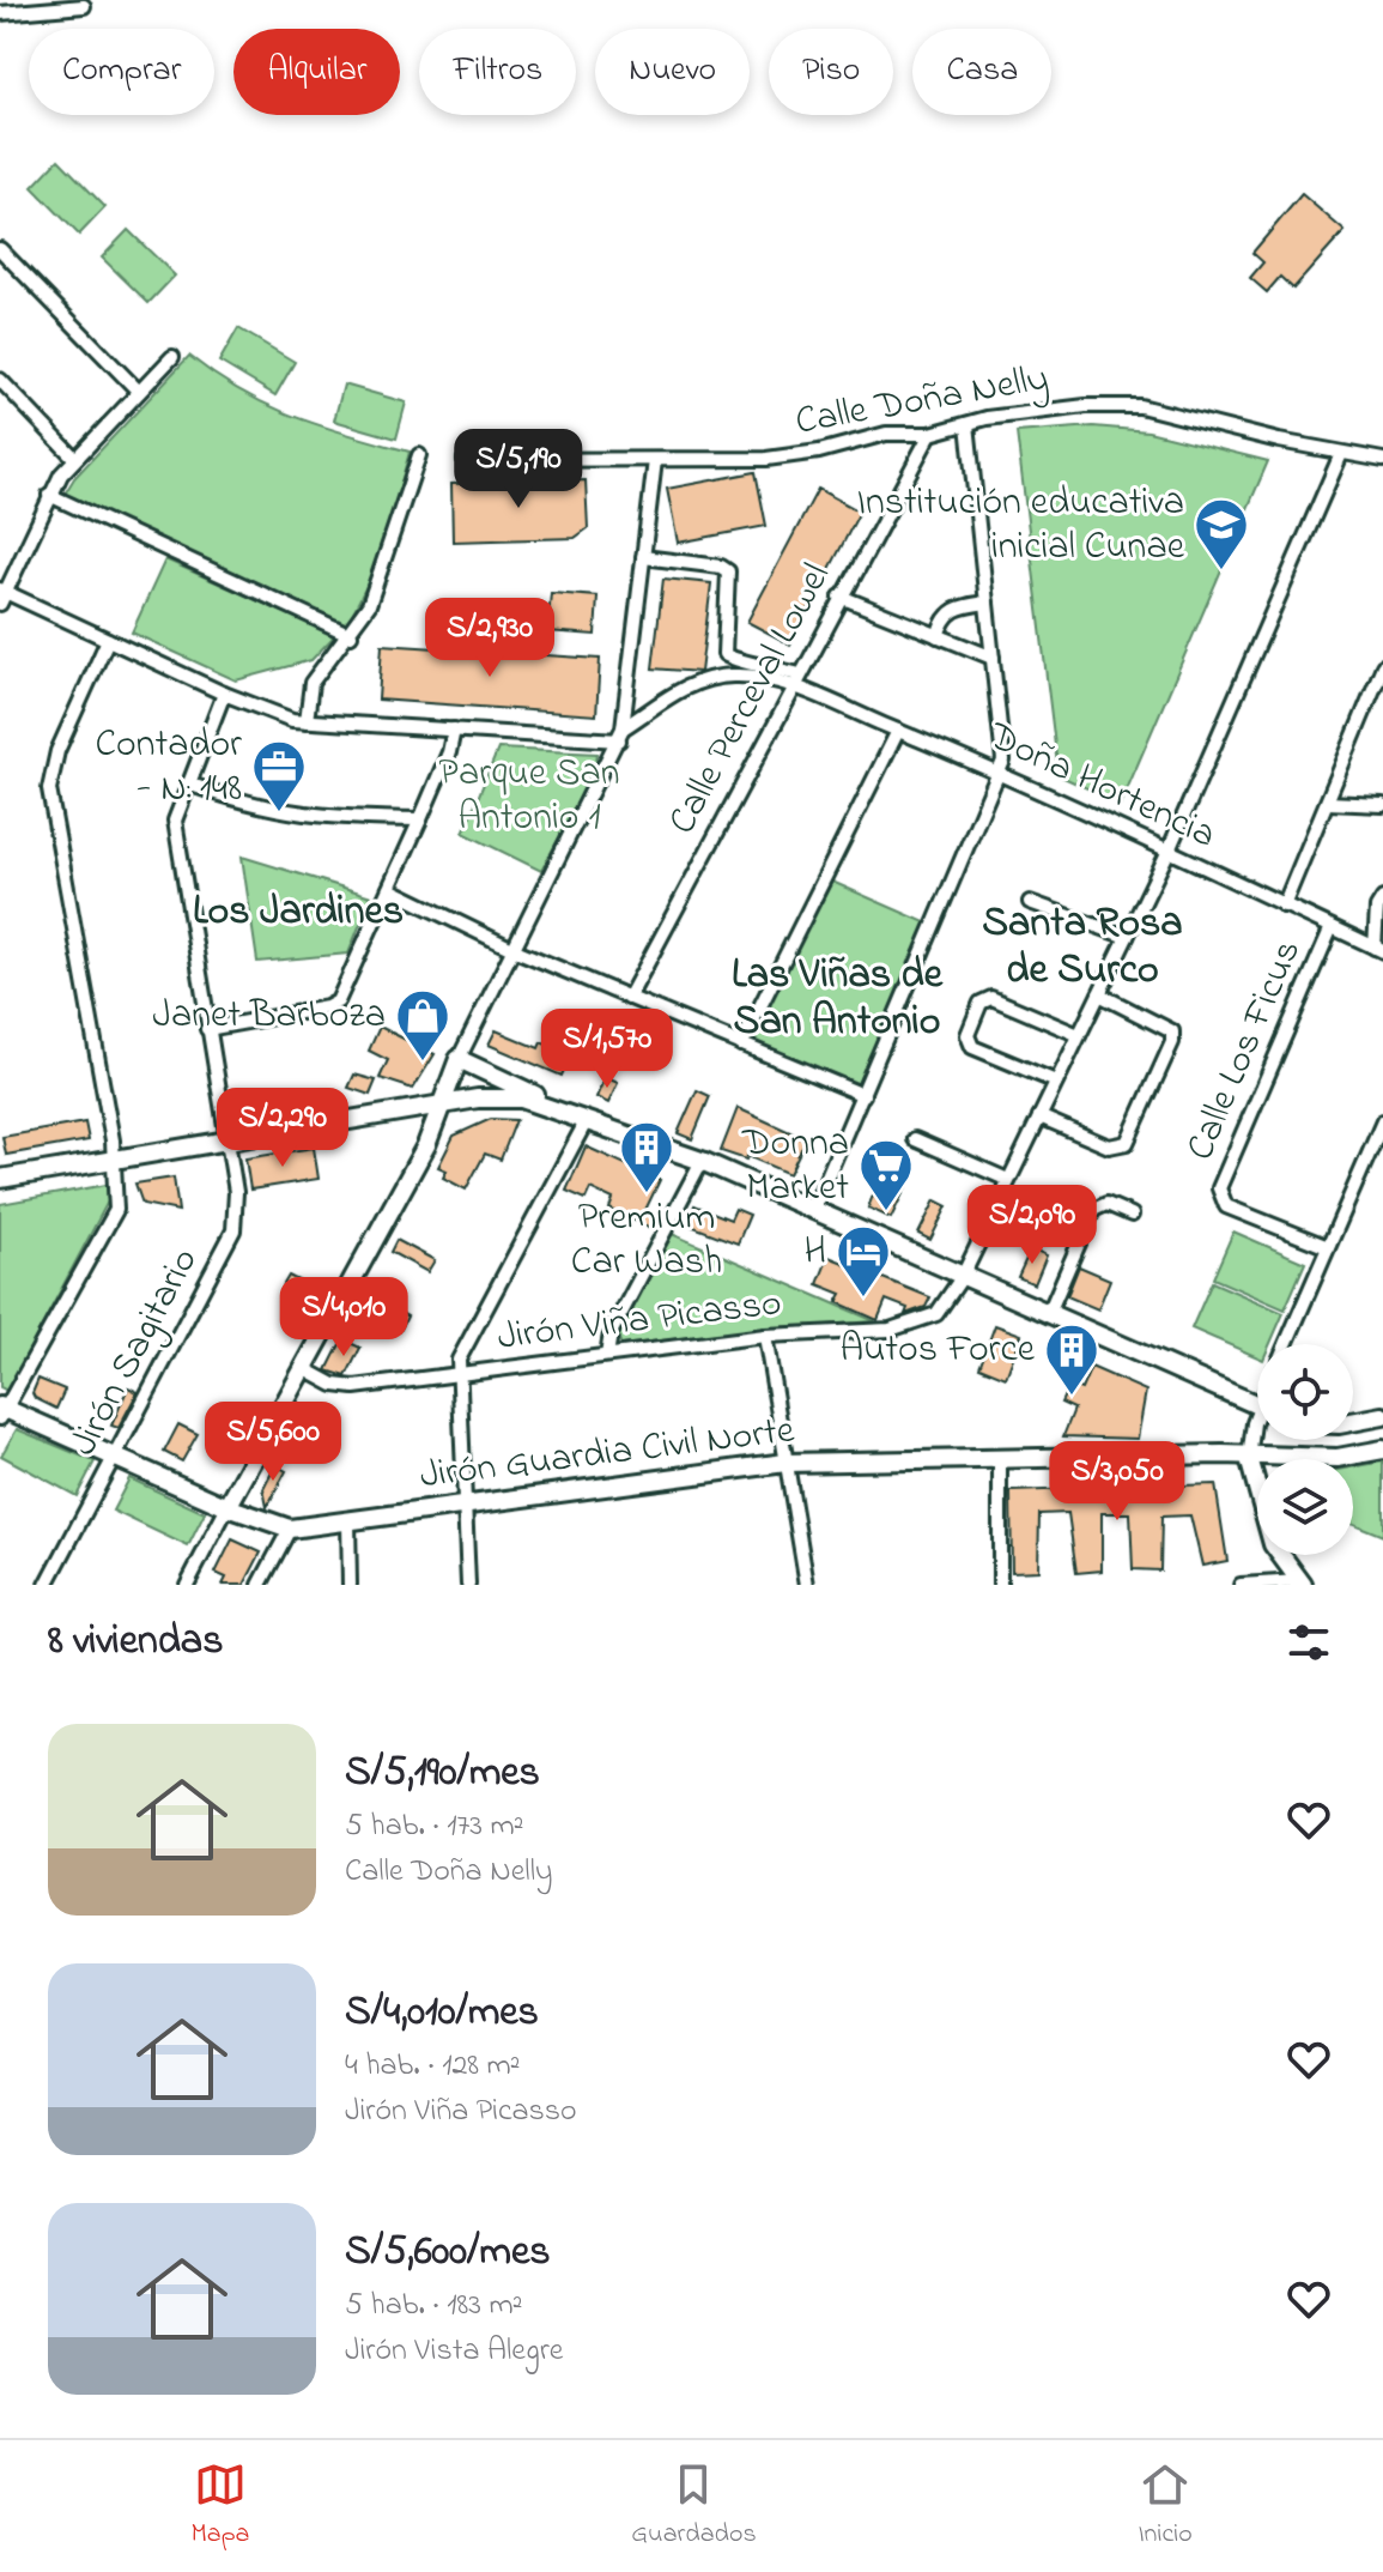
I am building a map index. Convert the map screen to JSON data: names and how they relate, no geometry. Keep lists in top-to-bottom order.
{
  "streets": {
    "main road": ["Jirón Guardia Civil Norte"],
    "street": [
      "Calle Doña Nelly",
      "Calle Perceval Lowel",
      "Doña Hortencia",
      "Calle Los Ficus",
      "Jirón Viña Picasso",
      "Jirón Sagitario"
    ]
  },
  "crossings": [
    ["Calle Doña Nelly", "Calle Perceval Lowel"],
    ["Calle Doña Nelly", "Jirón Viña Picasso"],
    ["Calle Perceval Lowel", "Doña Hortencia"],
    ["Doña Hortencia", "Calle Los Ficus"],
    ["Doña Hortencia", "Jirón Viña Picasso"],
    ["Jirón Sagitario", "Jirón Guardia Civil Norte"]
  ],
  "districts": ["Los Jardines", "Santa Rosa de Surco", "Las Viñas de San Antonio"],
  "parks": ["Parque San Antonio 1"],
  "places": {
    "school or university": ["Institución educativa inicial Cunae"],
    "office": ["Contador - N: 148"],
    "shop": ["Janet Barboza"],
    "building": ["Premium Car Wash", "Autos Force"],
    "supermarket": ["Donna Market"],
    "hotel": ["H"]
  },
  "page": {
    "chip": [
      "Comprar",
      "Alquilar",
      "Filtros",
      "Nuevo",
      "Piso",
      "Casa"
    ],
    "price": [
      "S/5,190",
      "S/2,930",
      "S/1,570",
      "S/2,290",
      "S/2,090",
      "S/4,010",
      "S/5,600",
      "S/3,050"
    ],
    "heading": "8 viviendas",
    "list": [
      {
        "name": "S/5,190/mes",
        "note": "5 hab. · 173 m² · Calle Doña Nelly"
      },
      {
        "name": "S/4,010/mes",
        "note": "4 hab. · 128 m² · Jirón Viña Picasso"
      },
      {
        "name": "S/5,600/mes",
        "note": "5 hab. · 183 m² · Jirón Vista Alegre"
      }
    ],
    "tabs": ["Mapa", "Guardados", "Inicio"]
  }
}
